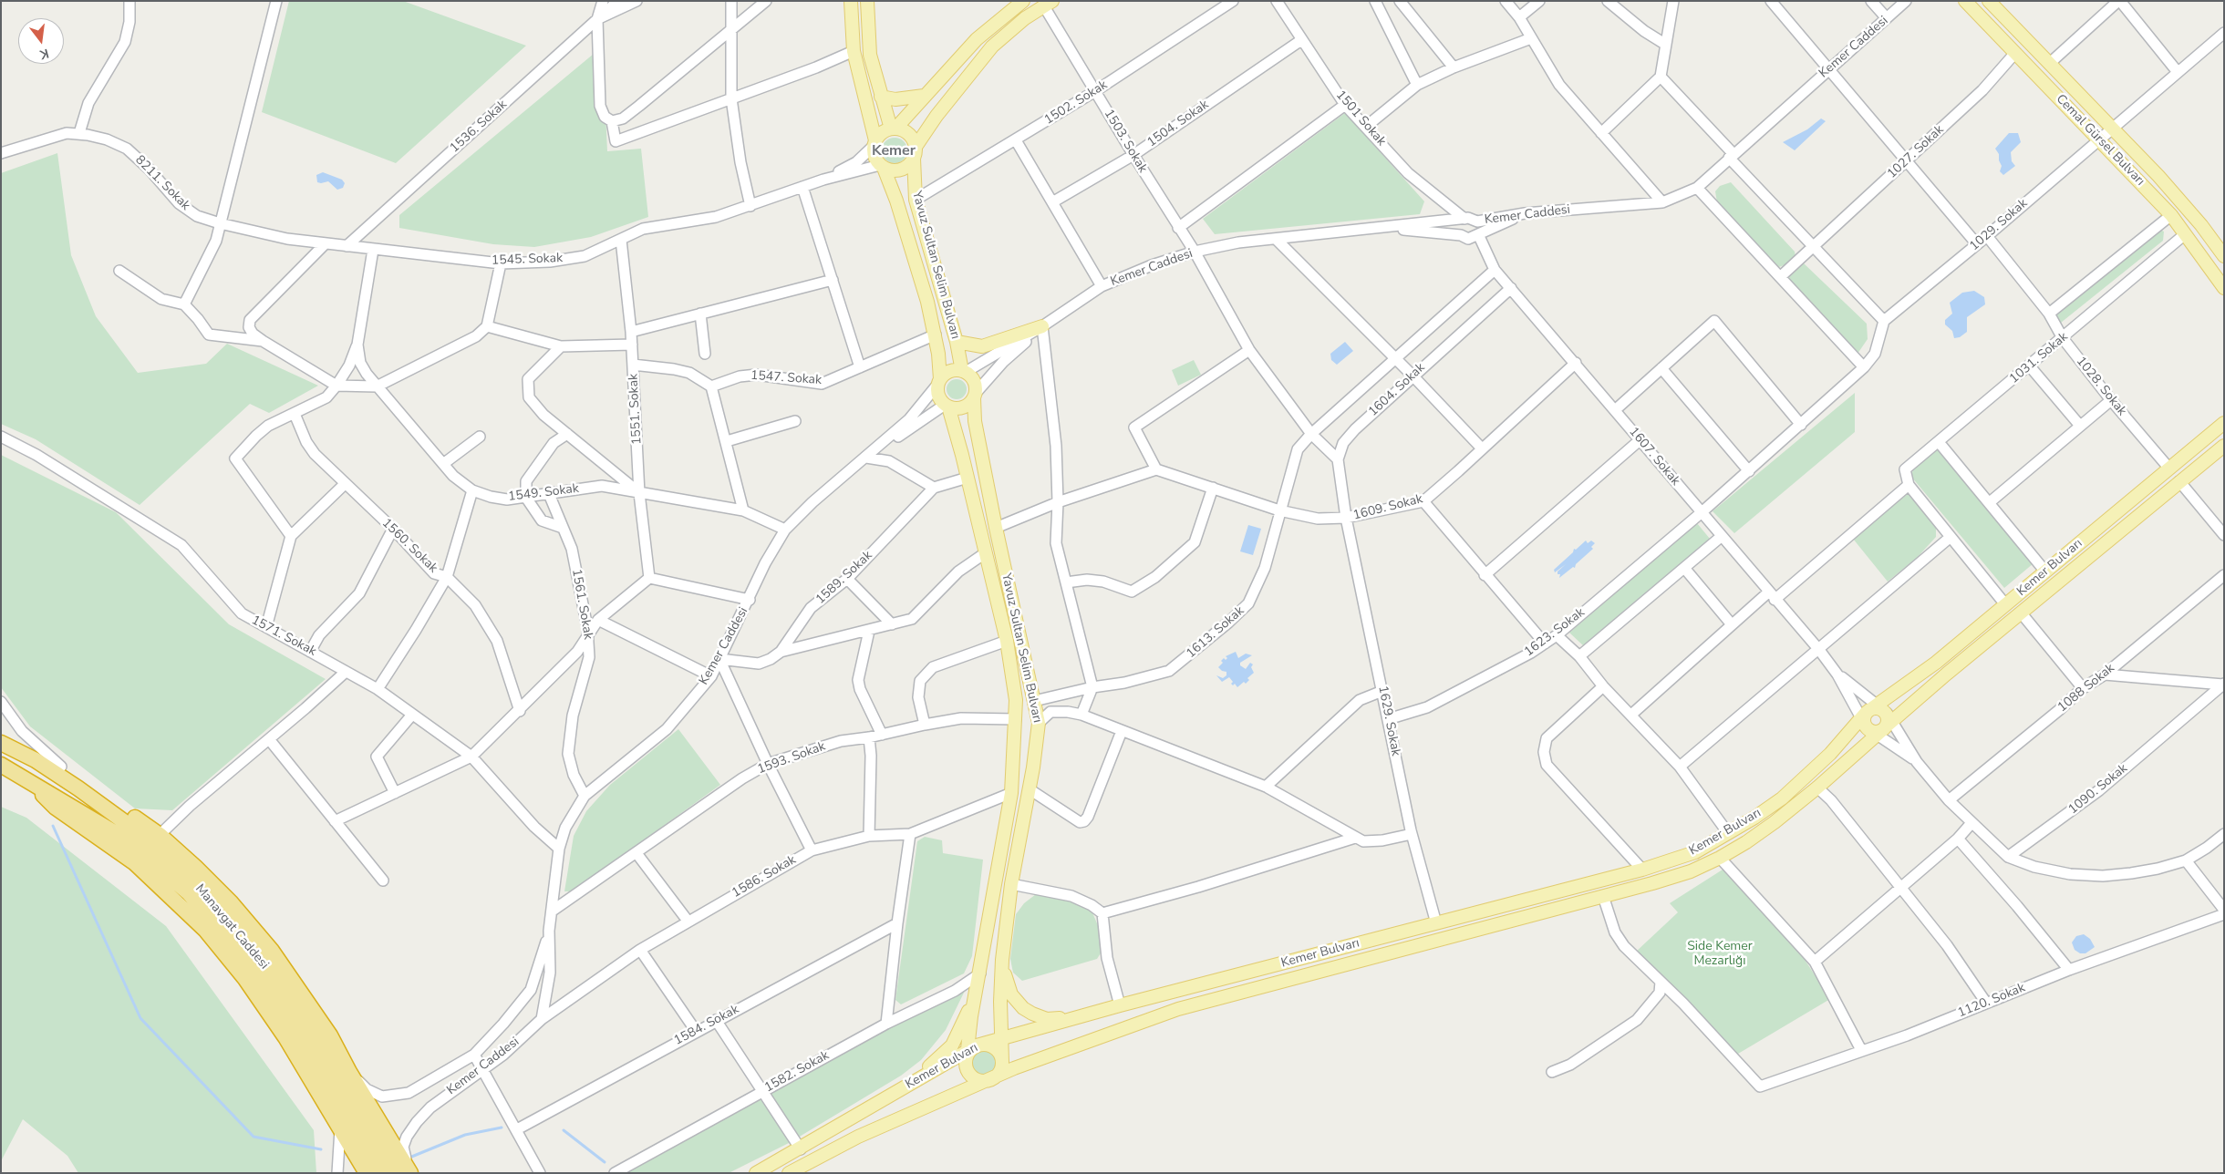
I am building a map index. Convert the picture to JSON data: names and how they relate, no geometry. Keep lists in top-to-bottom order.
{
  "streets": {
    "highway": ["Manavgat Caddesi"],
    "main road": ["Cemal Gürsel Bulvarı", "Yavuz Sultan Selim Bulvarı", "Kemer Bulvarı"],
    "street": [
      "Kemer Caddesi",
      "1502. Sokak",
      "1501 Sokak",
      "1504. Sokak",
      "1536. Sokak",
      "1503. Sokak",
      "1027. Sokak",
      "8211. Sokak",
      "1029. Sokak",
      "1545. Sokak",
      "1031. Sokak",
      "1547. Sokak",
      "1028. Sokak",
      "1604. Sokak",
      "1551. Sokak",
      "1607. Sokak",
      "1549. Sokak",
      "1609. Sokak",
      "1560. Sokak",
      "1589. Sokak",
      "1561. Sokak",
      "1613. Sokak",
      "1623. Sokak",
      "1571. Sokak",
      "1088 Sokak",
      "1629. Sokak",
      "1593. Sokak",
      "1090. Sokak",
      "1586. Sokak",
      "1120. Sokak",
      "1584. Sokak",
      "1582. Sokak"
    ]
  },
  "crossings": [
    ["Kemer Caddesi", "1501 Sokak"],
    ["Kemer Caddesi", "1503. Sokak"],
    ["Kemer Caddesi", "Yavuz Sultan Selim Bulvarı"],
    ["Kemer Caddesi", "1607. Sokak"],
    ["Kemer Caddesi", "1549. Sokak"],
    ["Kemer Caddesi", "1589. Sokak"],
    ["Kemer Caddesi", "1561. Sokak"],
    ["Kemer Caddesi", "1571. Sokak"],
    ["Kemer Caddesi", "1593. Sokak"],
    ["Kemer Caddesi", "1586. Sokak"],
    ["Kemer Caddesi", "Manavgat Caddesi"],
    ["1502. Sokak", "1503. Sokak"],
    ["1502. Sokak", "Yavuz Sultan Selim Bulvarı"],
    ["1501 Sokak", "1504. Sokak"],
    ["1501 Sokak", "1607. Sokak"],
    ["1504. Sokak", "1503. Sokak"],
    ["1536. Sokak", "1545. Sokak"],
    ["Cemal Gürsel Bulvarı", "1027. Sokak"],
    ["Cemal Gürsel Bulvarı", "1029. Sokak"],
    ["Cemal Gürsel Bulvarı", "1031. Sokak"],
    ["1503. Sokak", "1604. Sokak"],
    ["1503. Sokak", "1613. Sokak"],
    ["8211. Sokak", "1545. Sokak"],
    ["1029. Sokak", "1028. Sokak"],
    ["1029. Sokak", "1623. Sokak"],
    ["1545. Sokak", "1551. Sokak"],
    ["1545. Sokak", "1549. Sokak"],
    ["Yavuz Sultan Selim Bulvarı", "1547. Sokak"],
    ["Yavuz Sultan Selim Bulvarı", "Kemer Bulvarı"],
    ["Yavuz Sultan Selim Bulvarı", "1589. Sokak"],
    ["Yavuz Sultan Selim Bulvarı", "1613. Sokak"],
    ["Yavuz Sultan Selim Bulvarı", "1593. Sokak"],
    ["Yavuz Sultan Selim Bulvarı", "1586. Sokak"],
    ["Yavuz Sultan Selim Bulvarı", "1582. Sokak"],
    ["1031. Sokak", "1028. Sokak"],
    ["1028. Sokak", "Kemer Bulvarı"],
    ["1604. Sokak", "1607. Sokak"],
    ["1551. Sokak", "1549. Sokak"],
    ["1607. Sokak", "1609. Sokak"],
    ["1607. Sokak", "Kemer Bulvarı"],
    ["1607. Sokak", "1613. Sokak"],
    ["1607. Sokak", "1623. Sokak"],
    ["1549. Sokak", "1561. Sokak"],
    ["1609. Sokak", "1613. Sokak"],
    ["1609. Sokak", "1629. Sokak"],
    ["Kemer Bulvarı", "1629. Sokak"],
    ["1623. Sokak", "1629. Sokak"]
  ],
  "districts": ["Kemer"],
  "parks": ["Side Kemer Mezarlığı"],
  "north": "bottom"
}
